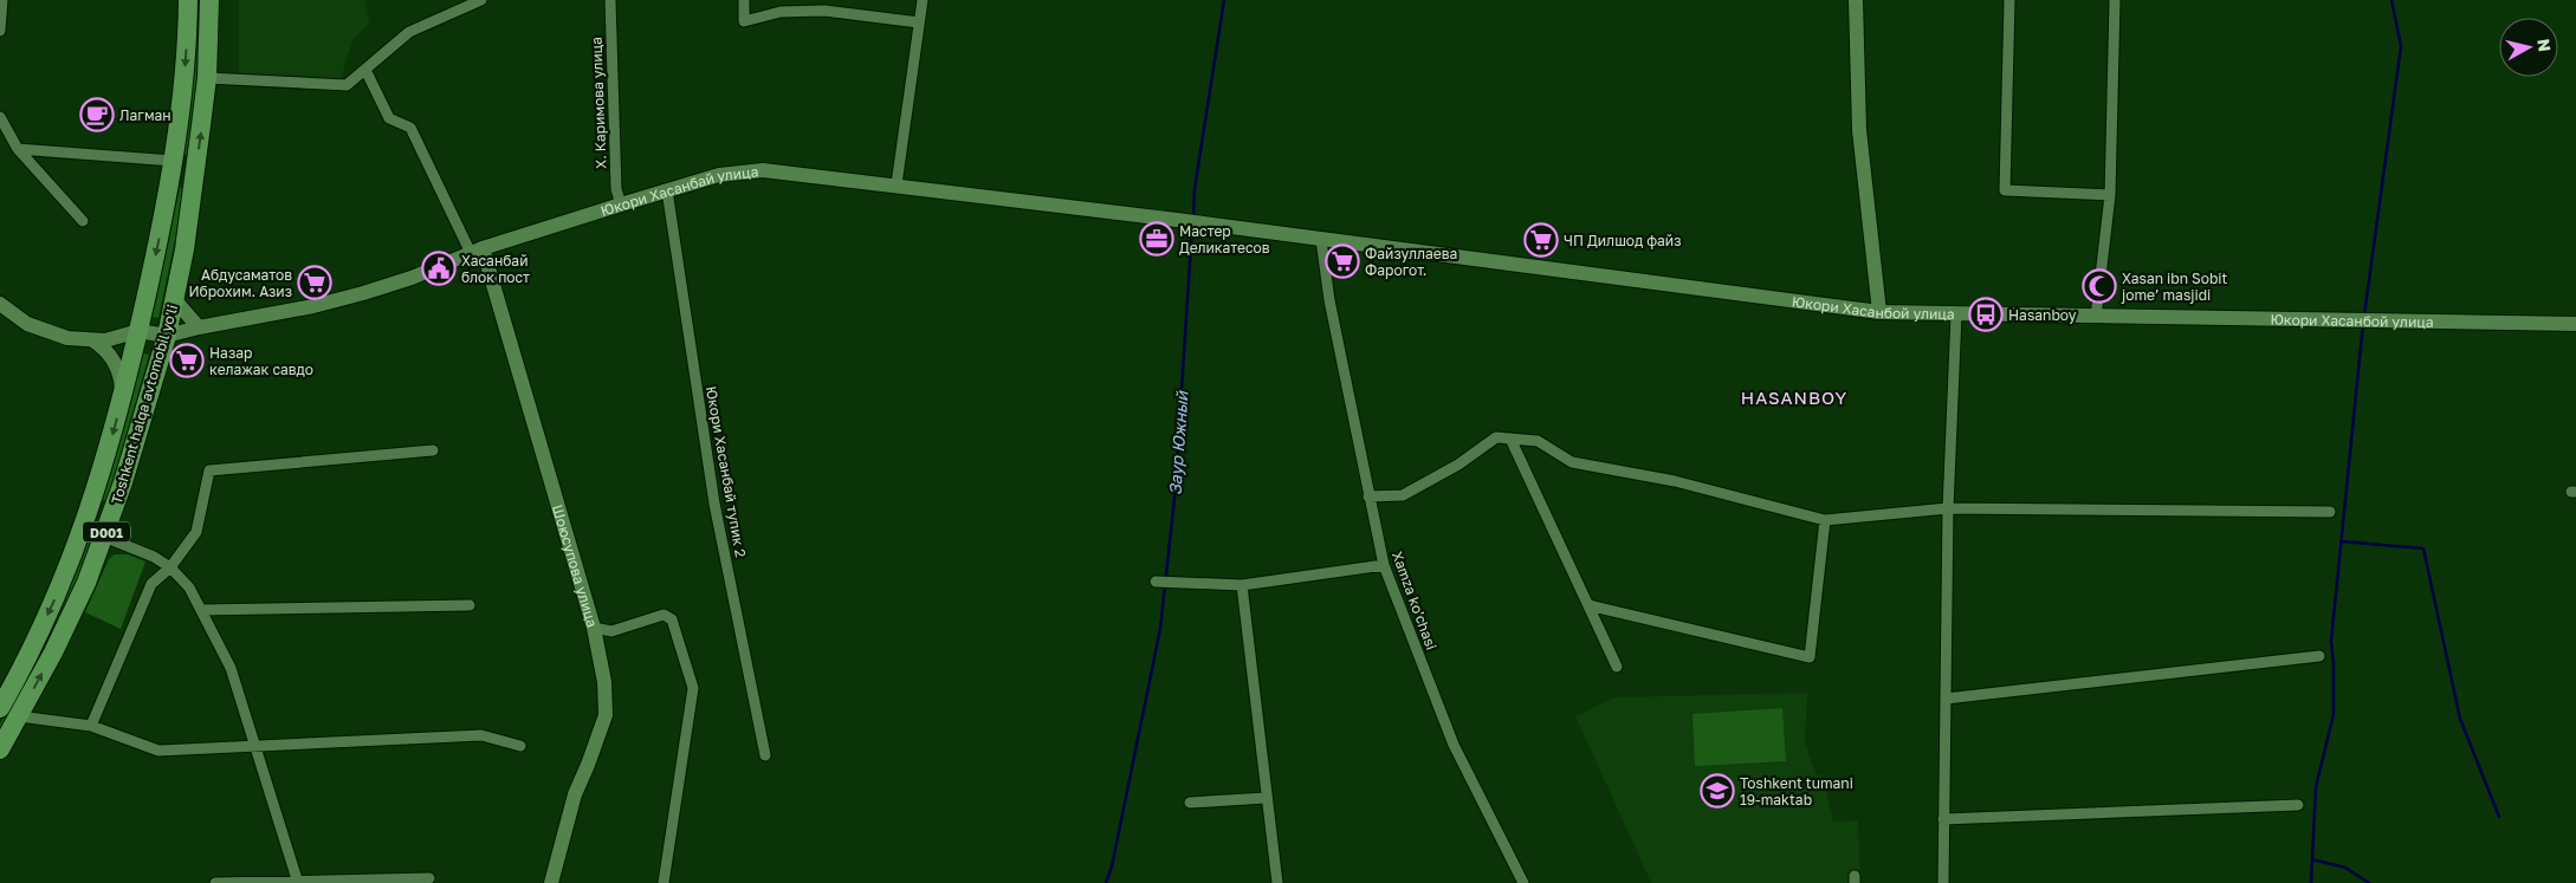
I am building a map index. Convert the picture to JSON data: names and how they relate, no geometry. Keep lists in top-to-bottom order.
{
  "streets": {
    "highway": ["Toshkent halqa avtomobil yo'li", "D001"],
    "street": [
      "Х. Каримова улица",
      "Юкори Хасанбай улица",
      "Юкори Хасанбой улица",
      "Юкори Хасанбай тупик 2",
      "Шоюсупова улица",
      "Xamza ko'chasi"
    ]
  },
  "crossings": [
    ["Х. Каримова улица", "Юкори Хасанбай улица"],
    ["Юкори Хасанбай улица", "Юкори Хасанбой улица"],
    ["Юкори Хасанбай улица", "Toshkent halqa avtomobil yo'li"],
    ["Юкори Хасанбай улица", "Юкори Хасанбай тупик 2"],
    ["Юкори Хасанбай улица", "Шоюсупова улица"],
    ["Юкори Хасанбой улица", "Xamza ko'chasi"]
  ],
  "districts": ["HASANBOY"],
  "water": ["Заур Южный"],
  "places": {
    "cafe": ["Лагман"],
    "office": ["Мастер Деликатесов"],
    "supermarket": [
      "ЧП Дилшод файз",
      "Файзуллаева Фарогот.",
      "Абдусаматов Иброхим. Азиз",
      "Назар келажак савдо"
    ],
    "public building": ["Хасанбай блок пост"],
    "mosque": ["Xasan ibn Sobit jome’ masjidi"],
    "bus stop": ["Hasanboy"],
    "school or university": ["Toshkent tumani 19-maktab"]
  },
  "north": "right"
}
